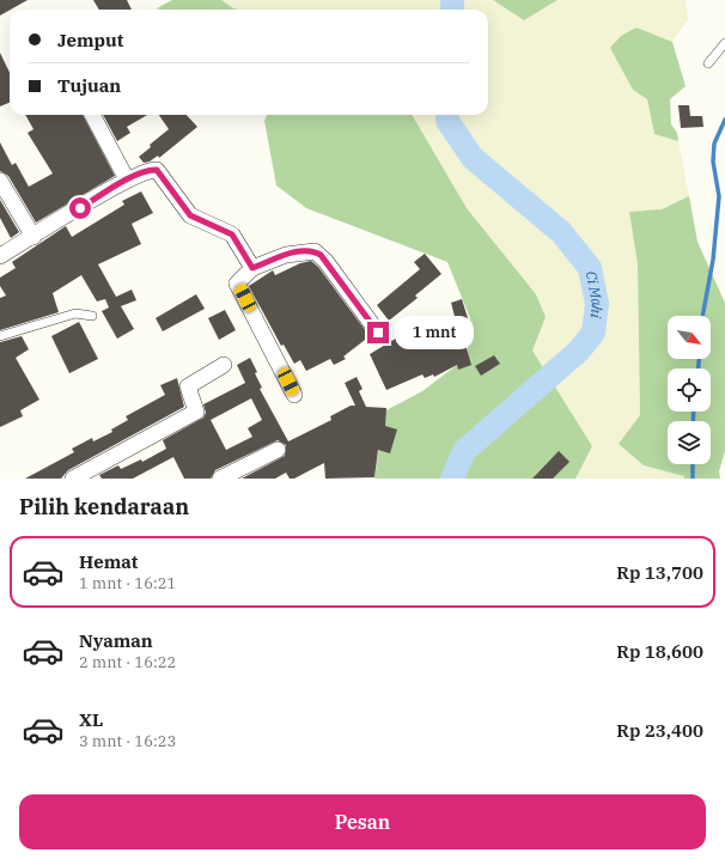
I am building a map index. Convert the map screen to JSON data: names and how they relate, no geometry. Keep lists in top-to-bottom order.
{
  "water": ["Ci Mahi"],
  "north": "bottom right",
  "page": {
    "banner": ["Jemput", "Tujuan"],
    "bubble": "1 mnt",
    "heading": "Pilih kendaraan",
    "list": [
      {
        "name": "Hemat",
        "note": "1 mnt · 16:21",
        "value": "Rp 13,700"
      },
      {
        "name": "Nyaman",
        "note": "2 mnt · 16:22",
        "value": "Rp 18,600"
      },
      {
        "name": "XL",
        "note": "3 mnt · 16:23",
        "value": "Rp 23,400"
      }
    ],
    "buttons": "Pesan"
  }
}
